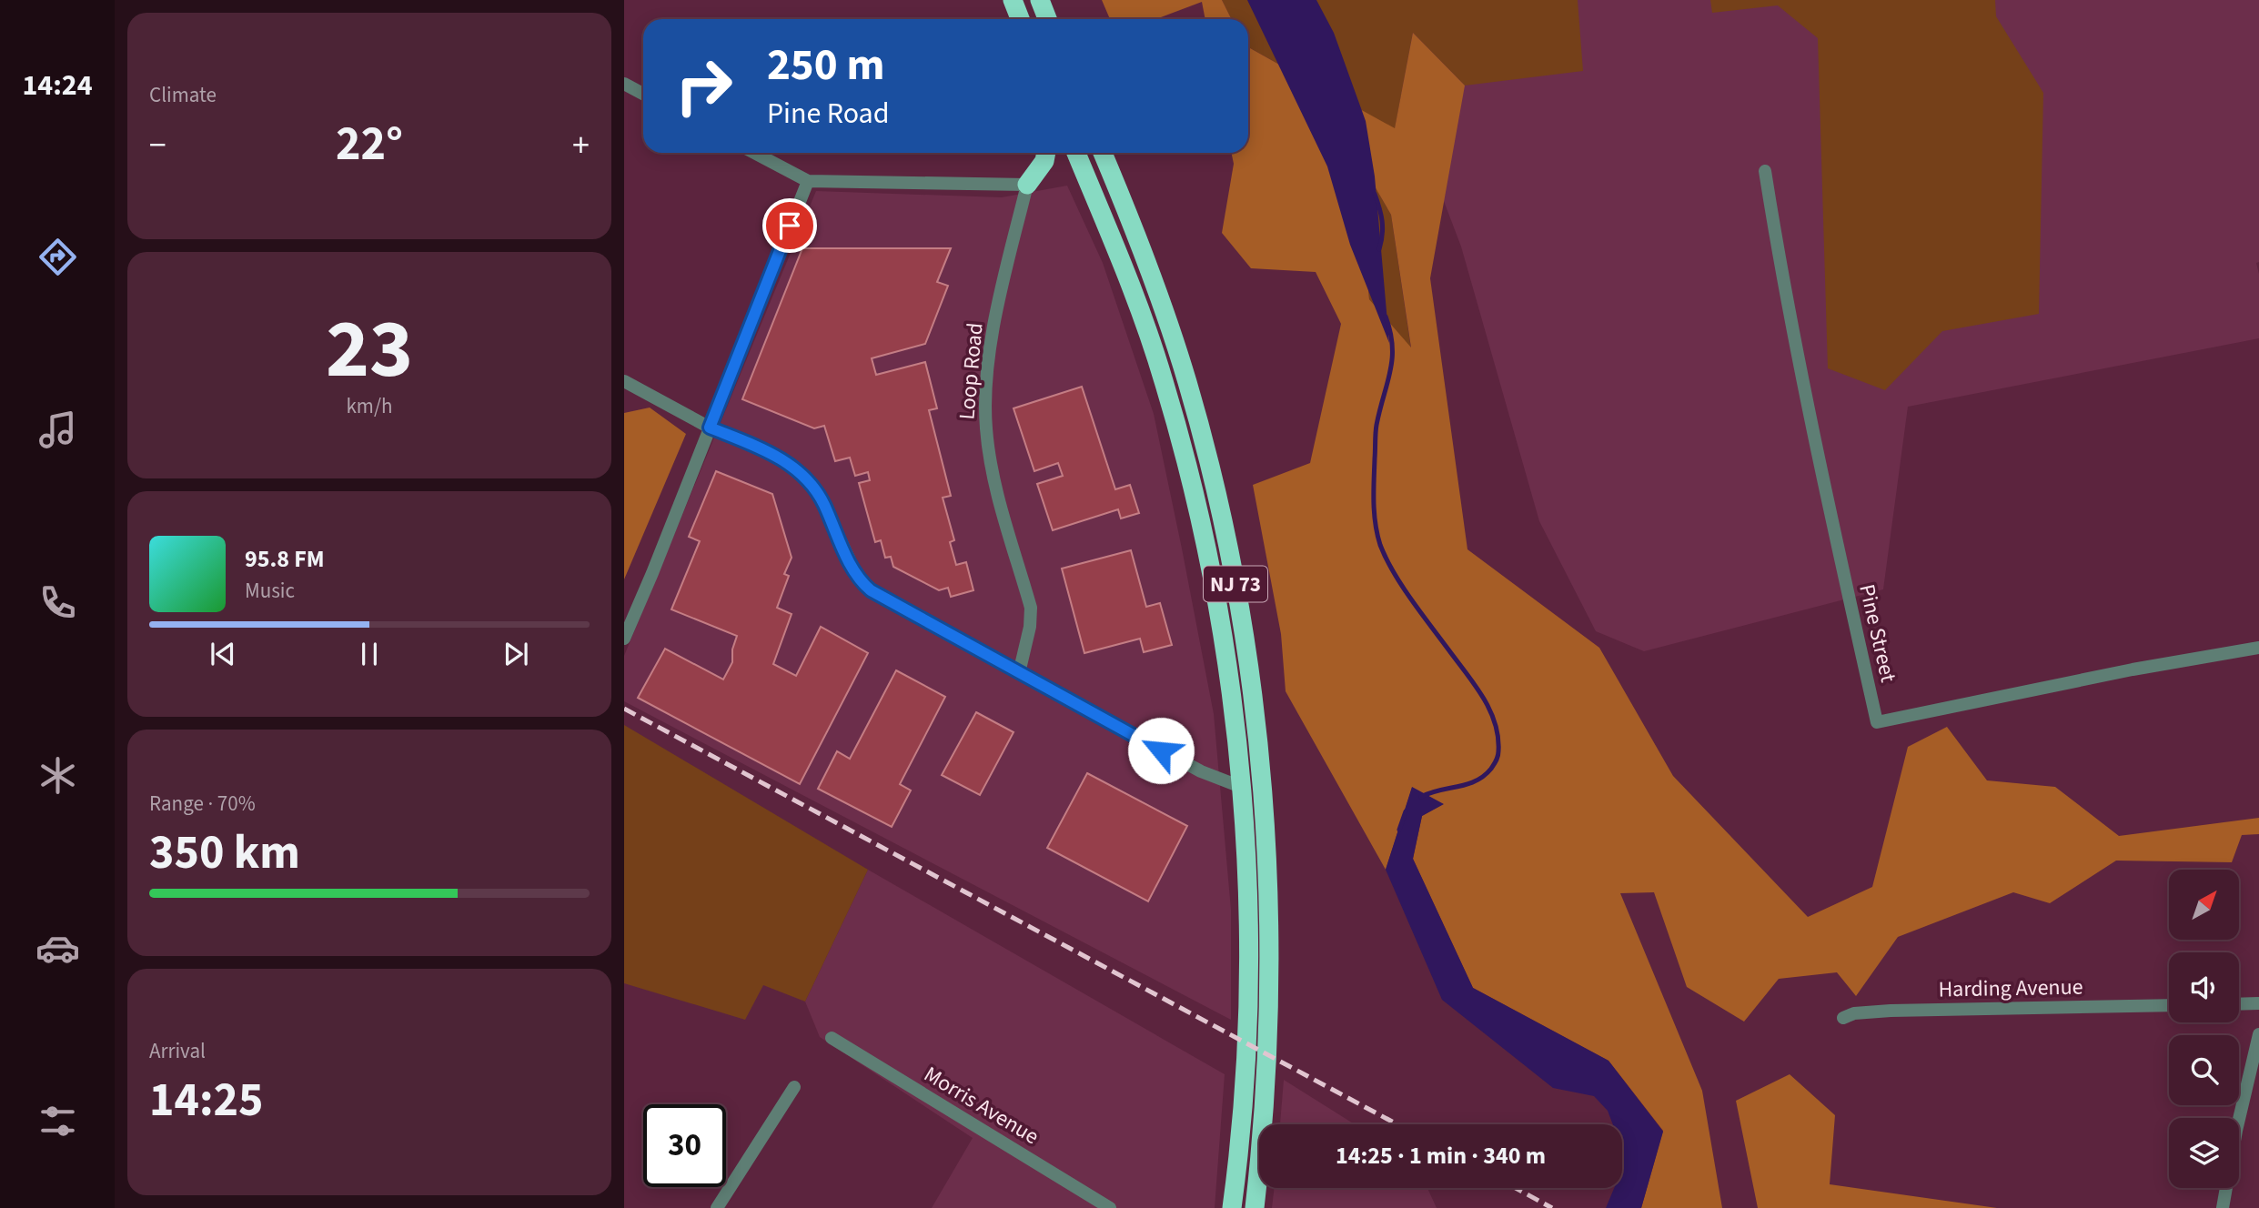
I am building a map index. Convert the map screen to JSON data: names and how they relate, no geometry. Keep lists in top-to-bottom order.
{
  "streets": {
    "highway": ["NJ 73"],
    "street": [
      "Loop Road",
      "Pine Street",
      "Harding Avenue",
      "Morris Avenue"
    ]
  },
  "north": "top right",
  "page": {
    "tabs": "14:24",
    "tile": [
      "Climate",
      ["23", "km/h"],
      ["Range · 70%", "350 km"],
      ["Arrival", "14:25"]
    ],
    "turn": ["250 m", "Pine Road"],
    "heat": ["−", "22°", "+"],
    "song": ["95.8 FM", "Music"],
    "limit": "30",
    "trip": "14:25 · 1 min · 340 m"
  }
}
